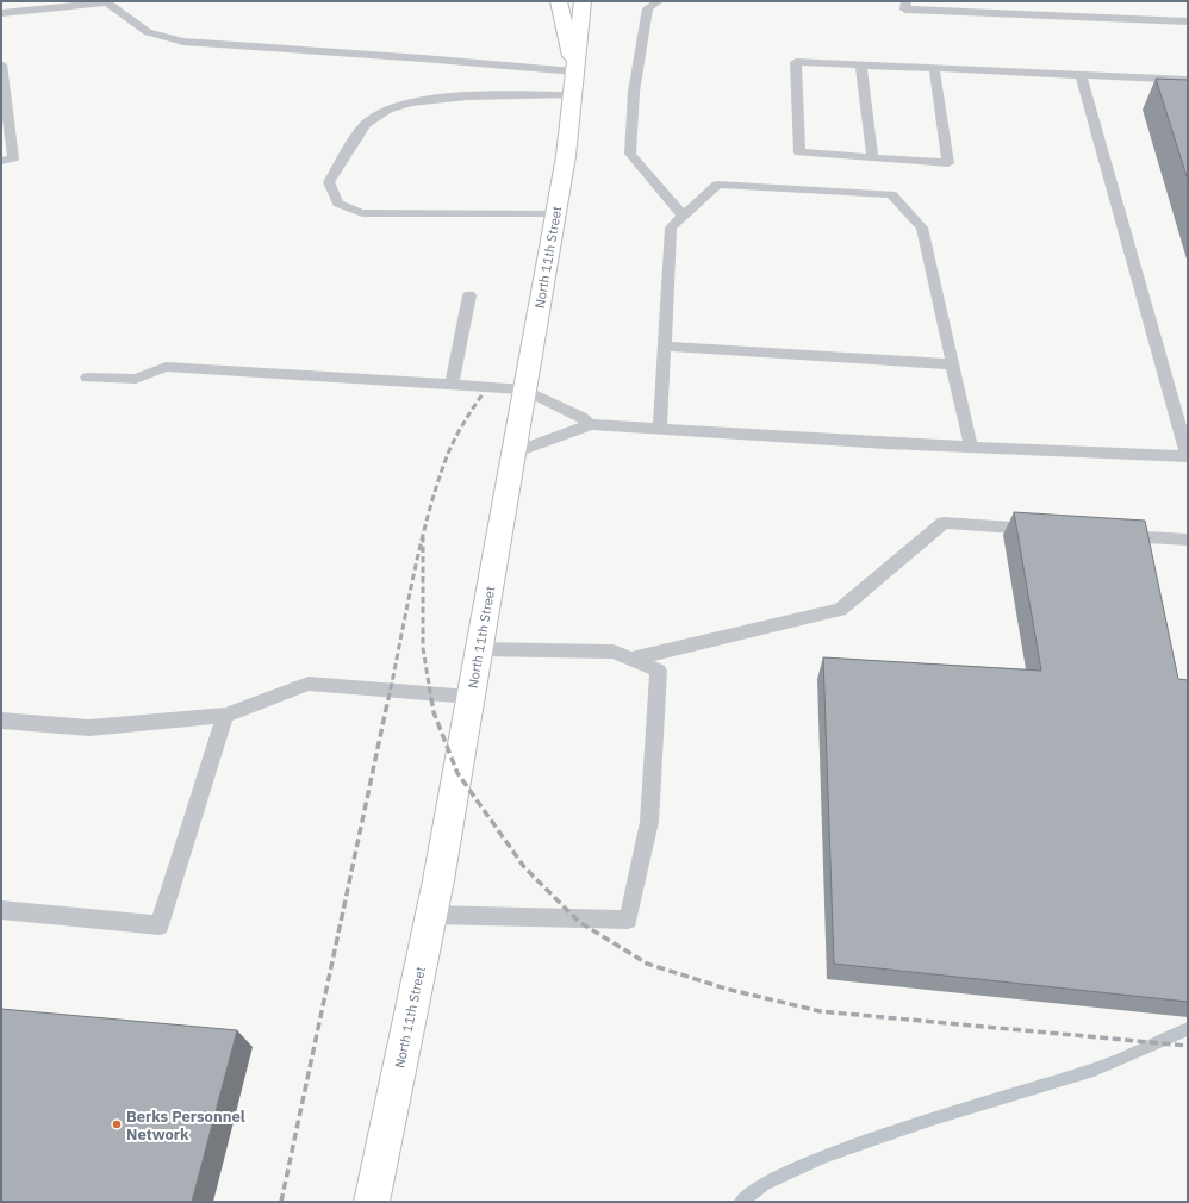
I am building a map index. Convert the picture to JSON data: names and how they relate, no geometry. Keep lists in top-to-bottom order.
{
  "streets": {
    "main road": ["North 11th Street"]
  },
  "places": ["Berks Personnel Network"]
}
